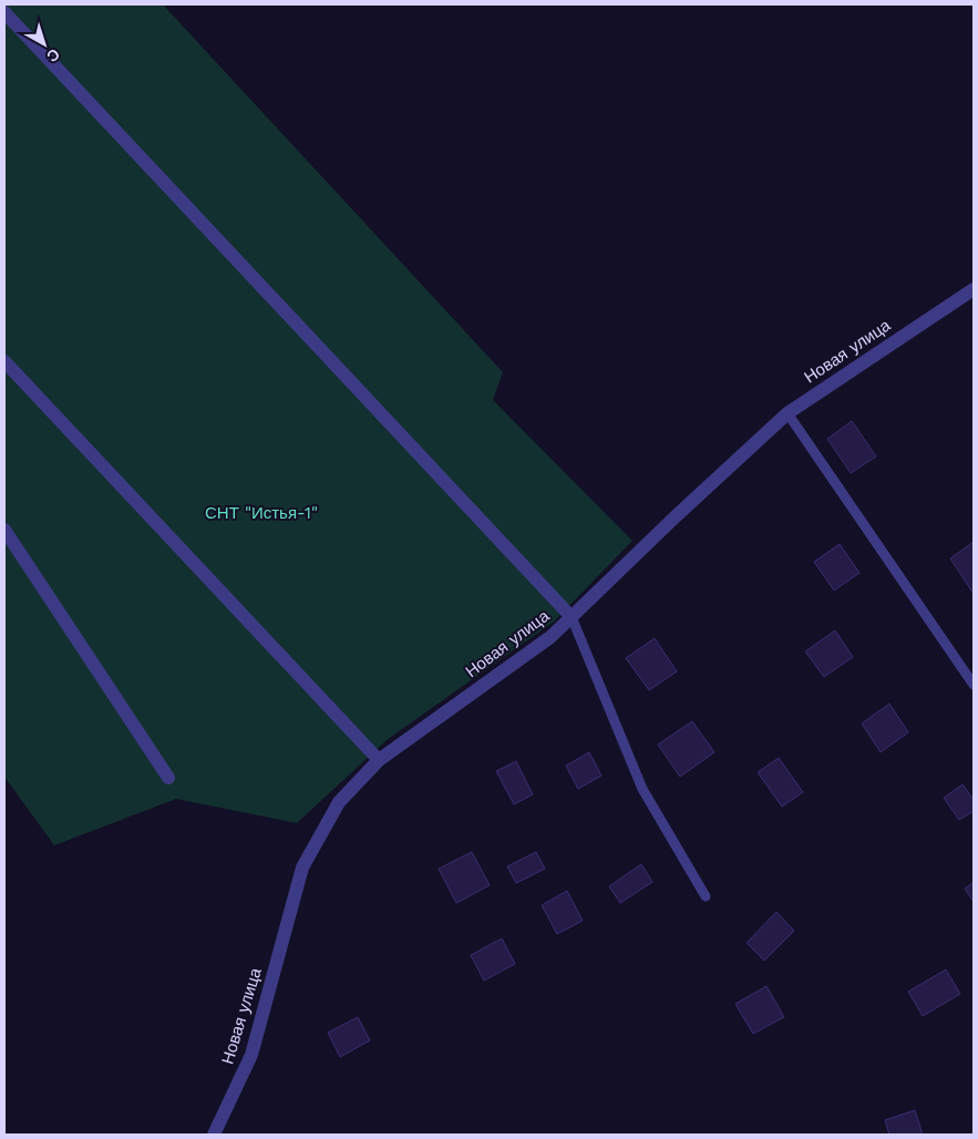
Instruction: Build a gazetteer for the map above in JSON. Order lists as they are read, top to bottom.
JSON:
{
  "streets": {
    "street": ["Новая улица"]
  },
  "parks": ["СНТ \"Истья-1\""],
  "north": "bottom right"
}
